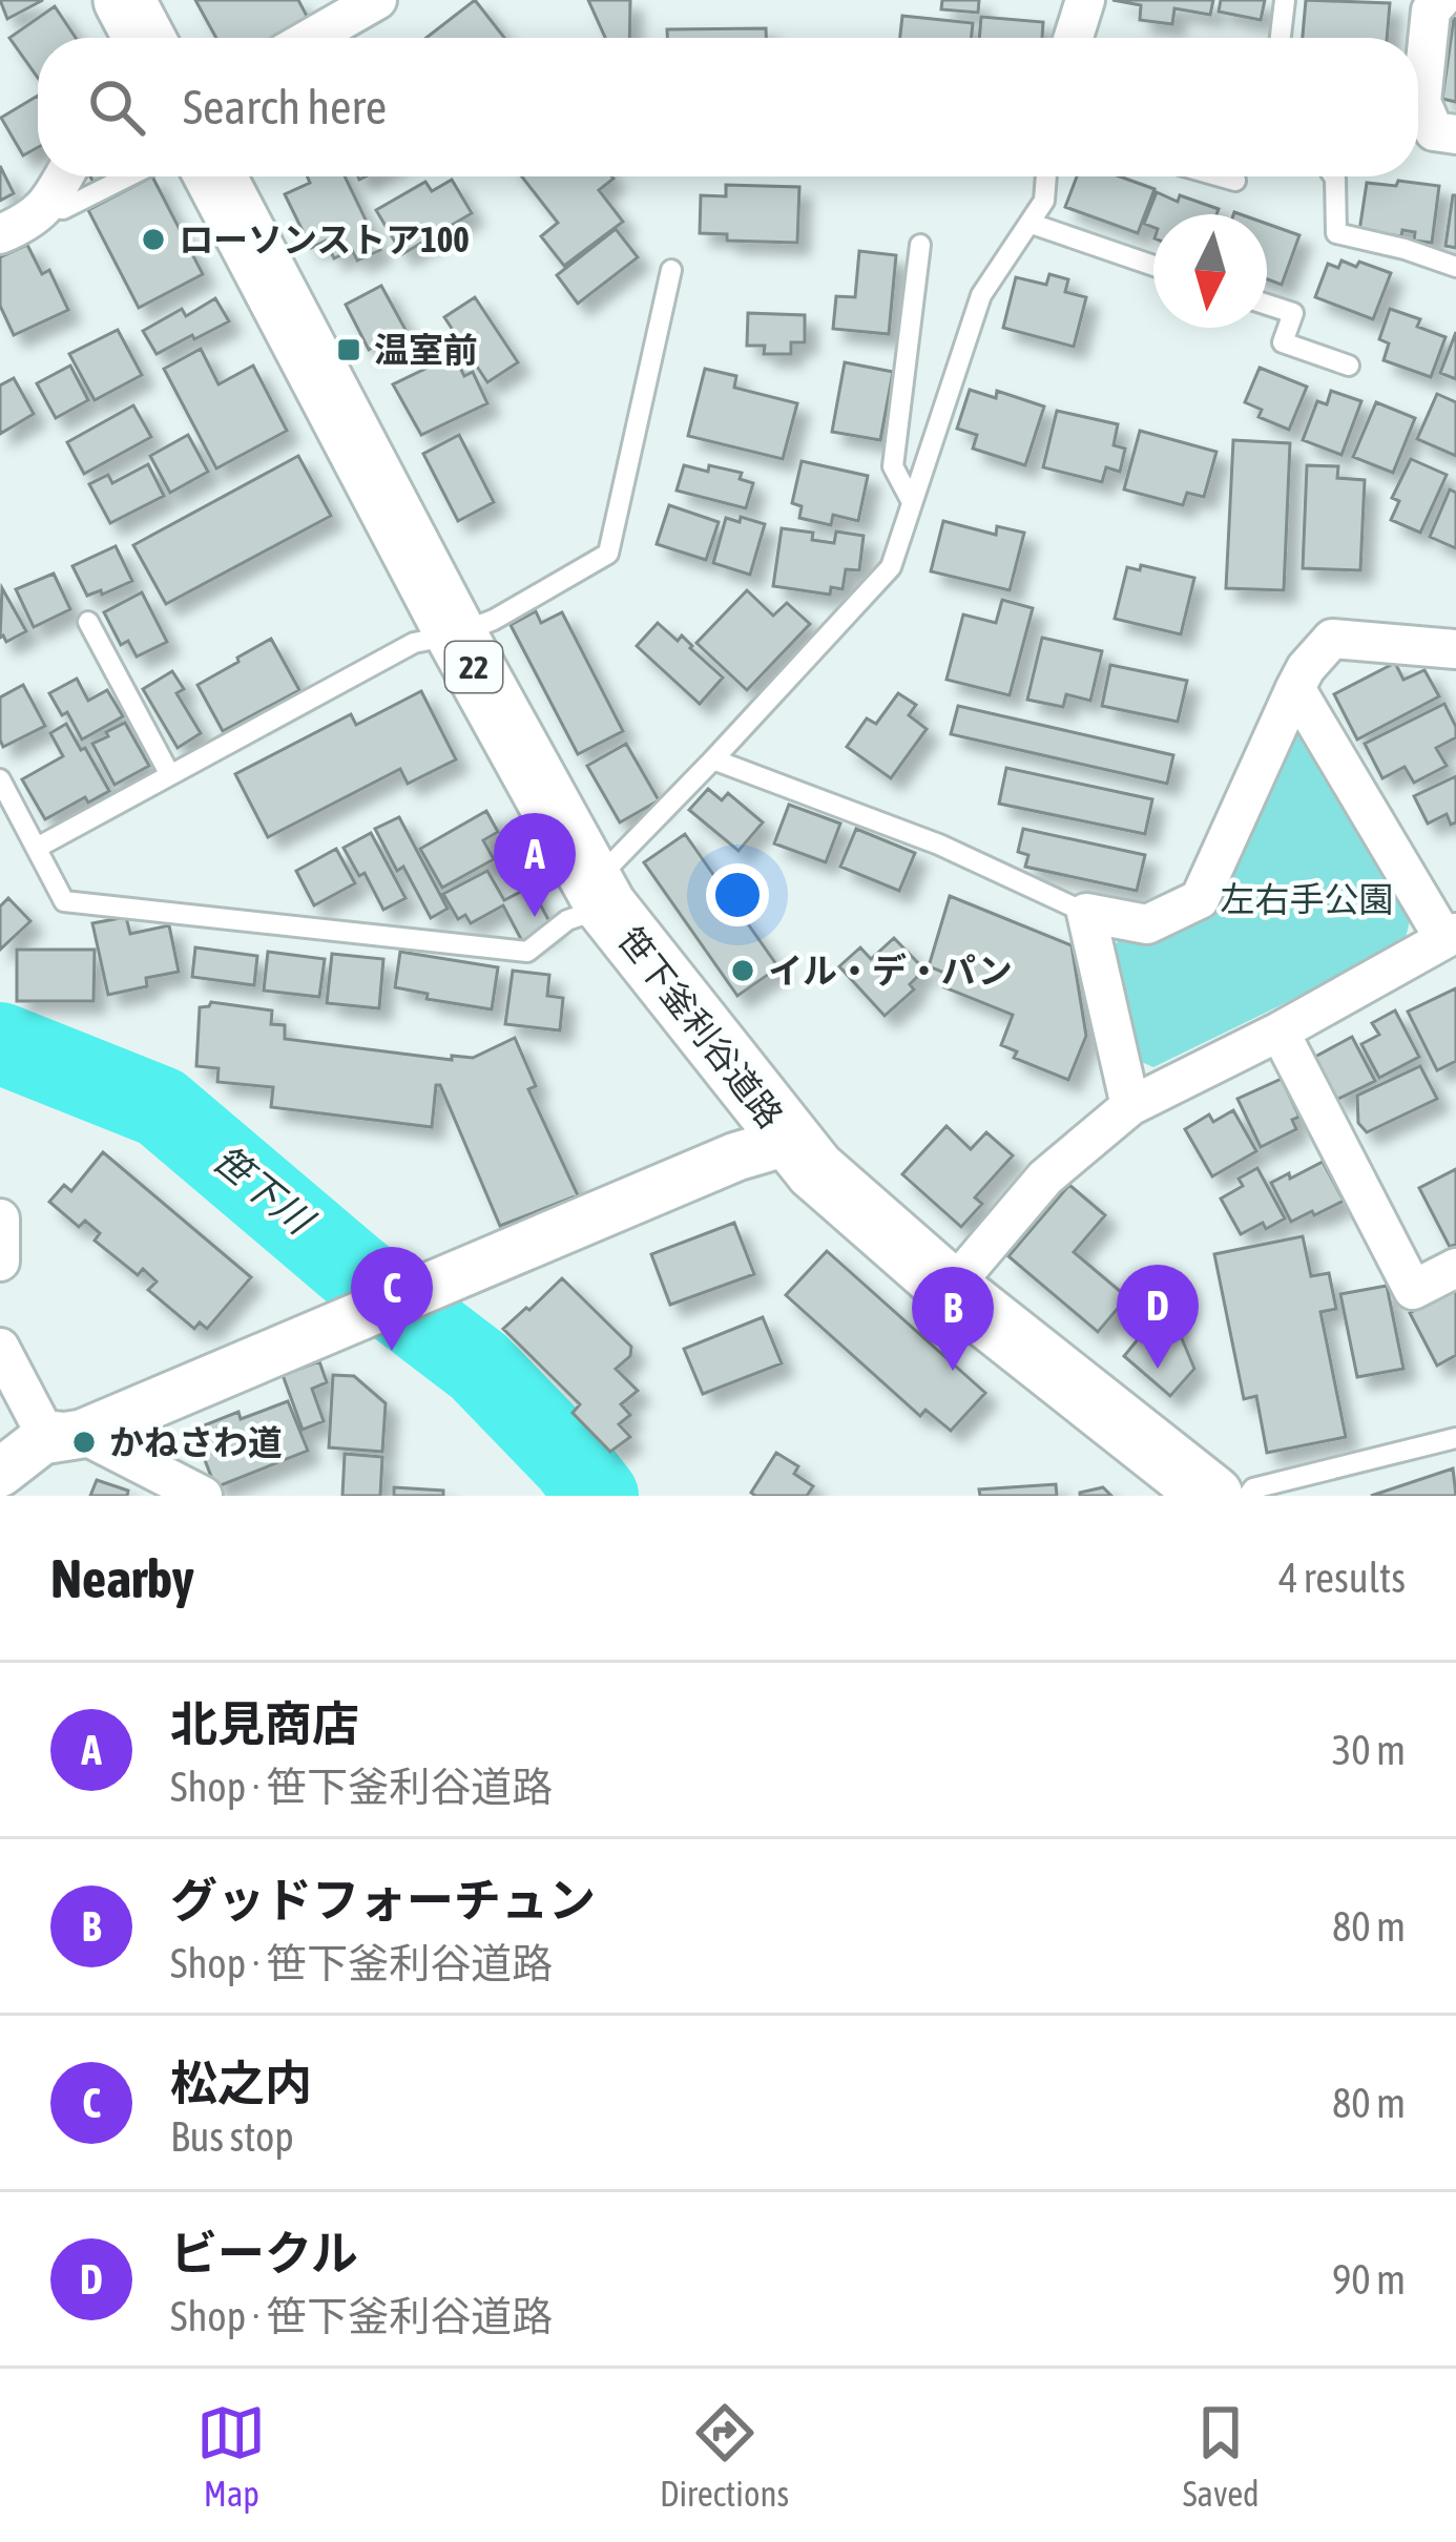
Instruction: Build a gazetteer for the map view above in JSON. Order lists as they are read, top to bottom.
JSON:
{
  "streets": {
    "main road": ["22", "笹下釜利谷道路"]
  },
  "water": ["笹下川"],
  "parks": ["左右手公園"],
  "places": {
    "other": ["ローソンストア100", "イル・デ・パン", "かねさわ道"],
    "transit": ["温室前"]
  },
  "north": "bottom",
  "page": {
    "search": "Search here",
    "pins": [
      "A",
      "C",
      "D",
      "B"
    ],
    "heading": ["Nearby", "4 results"],
    "list": [
      {
        "mark": "A",
        "name": "北見商店",
        "note": "Shop · 笹下釜利谷道路",
        "value": "30 m"
      },
      {
        "mark": "B",
        "name": "グッドフォーチュン",
        "note": "Shop · 笹下釜利谷道路",
        "value": "80 m"
      },
      {
        "mark": "C",
        "name": "松之内",
        "note": "Bus stop",
        "value": "80 m"
      },
      {
        "mark": "D",
        "name": "ビークル",
        "note": "Shop · 笹下釜利谷道路",
        "value": "90 m"
      }
    ],
    "nav": ["Map", "Directions", "Saved"]
  }
}
